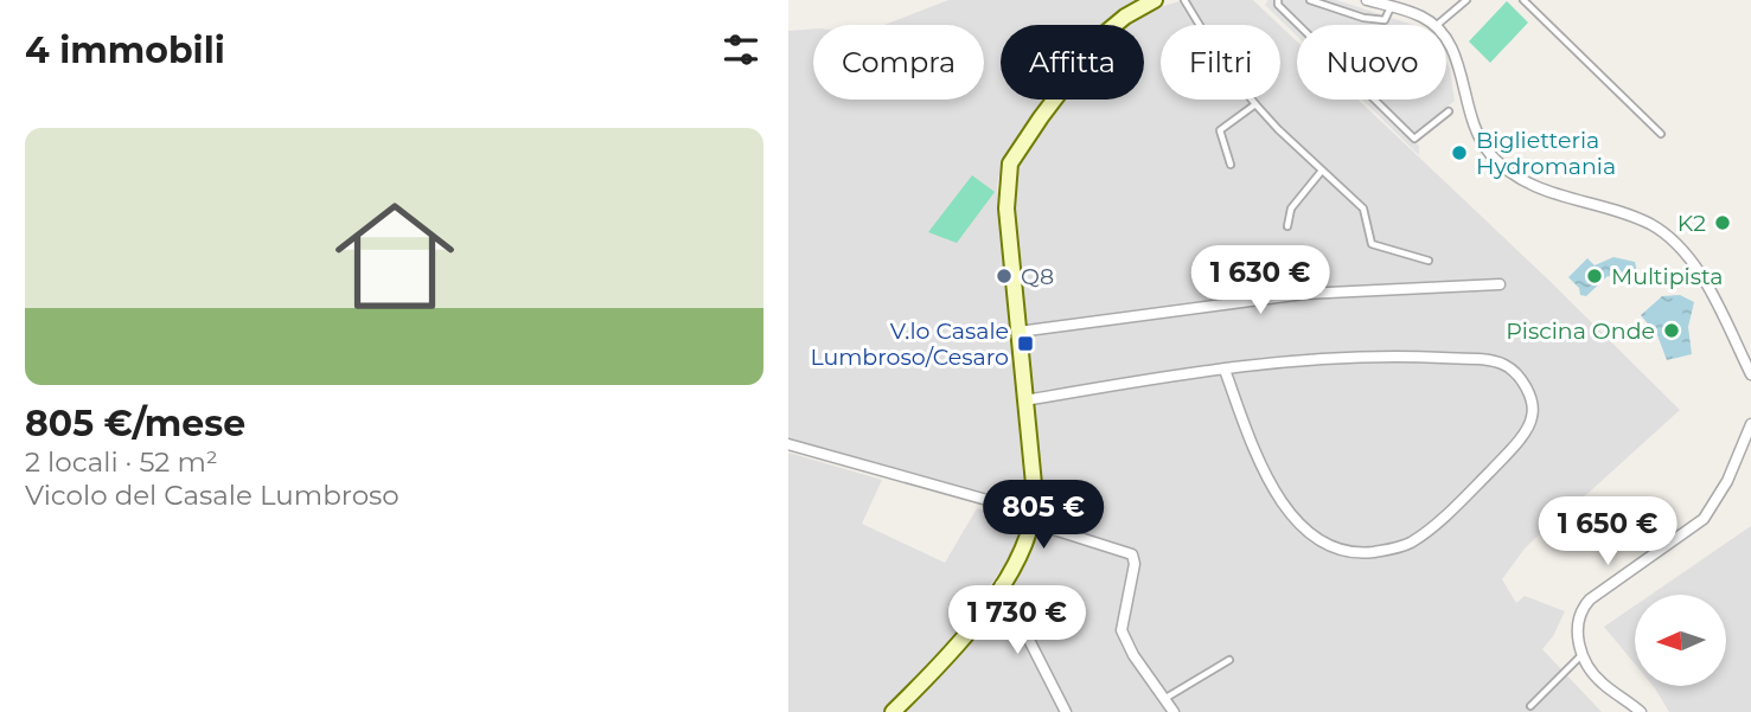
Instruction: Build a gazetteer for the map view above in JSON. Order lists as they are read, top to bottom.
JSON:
{
  "places": {
    "other": [
      "Biglietteria Hydromania",
      "K2",
      "Q8",
      "Multipista",
      "Piscina Onde"
    ],
    "transit": ["V.lo Casale Lumbroso/Cesaro"]
  },
  "north": "left",
  "page": {
    "heading": "4 immobili",
    "chip": [
      "Compra",
      "Affitta",
      "Filtri",
      "Nuovo"
    ],
    "list": [
      {
        "name": "805 €/mese",
        "note": "2 locali · 52 m² · Vicolo del Casale Lumbroso"
      }
    ],
    "price": [
      "1 630 €",
      "805 €",
      "1 650 €",
      "1 730 €"
    ]
  }
}
